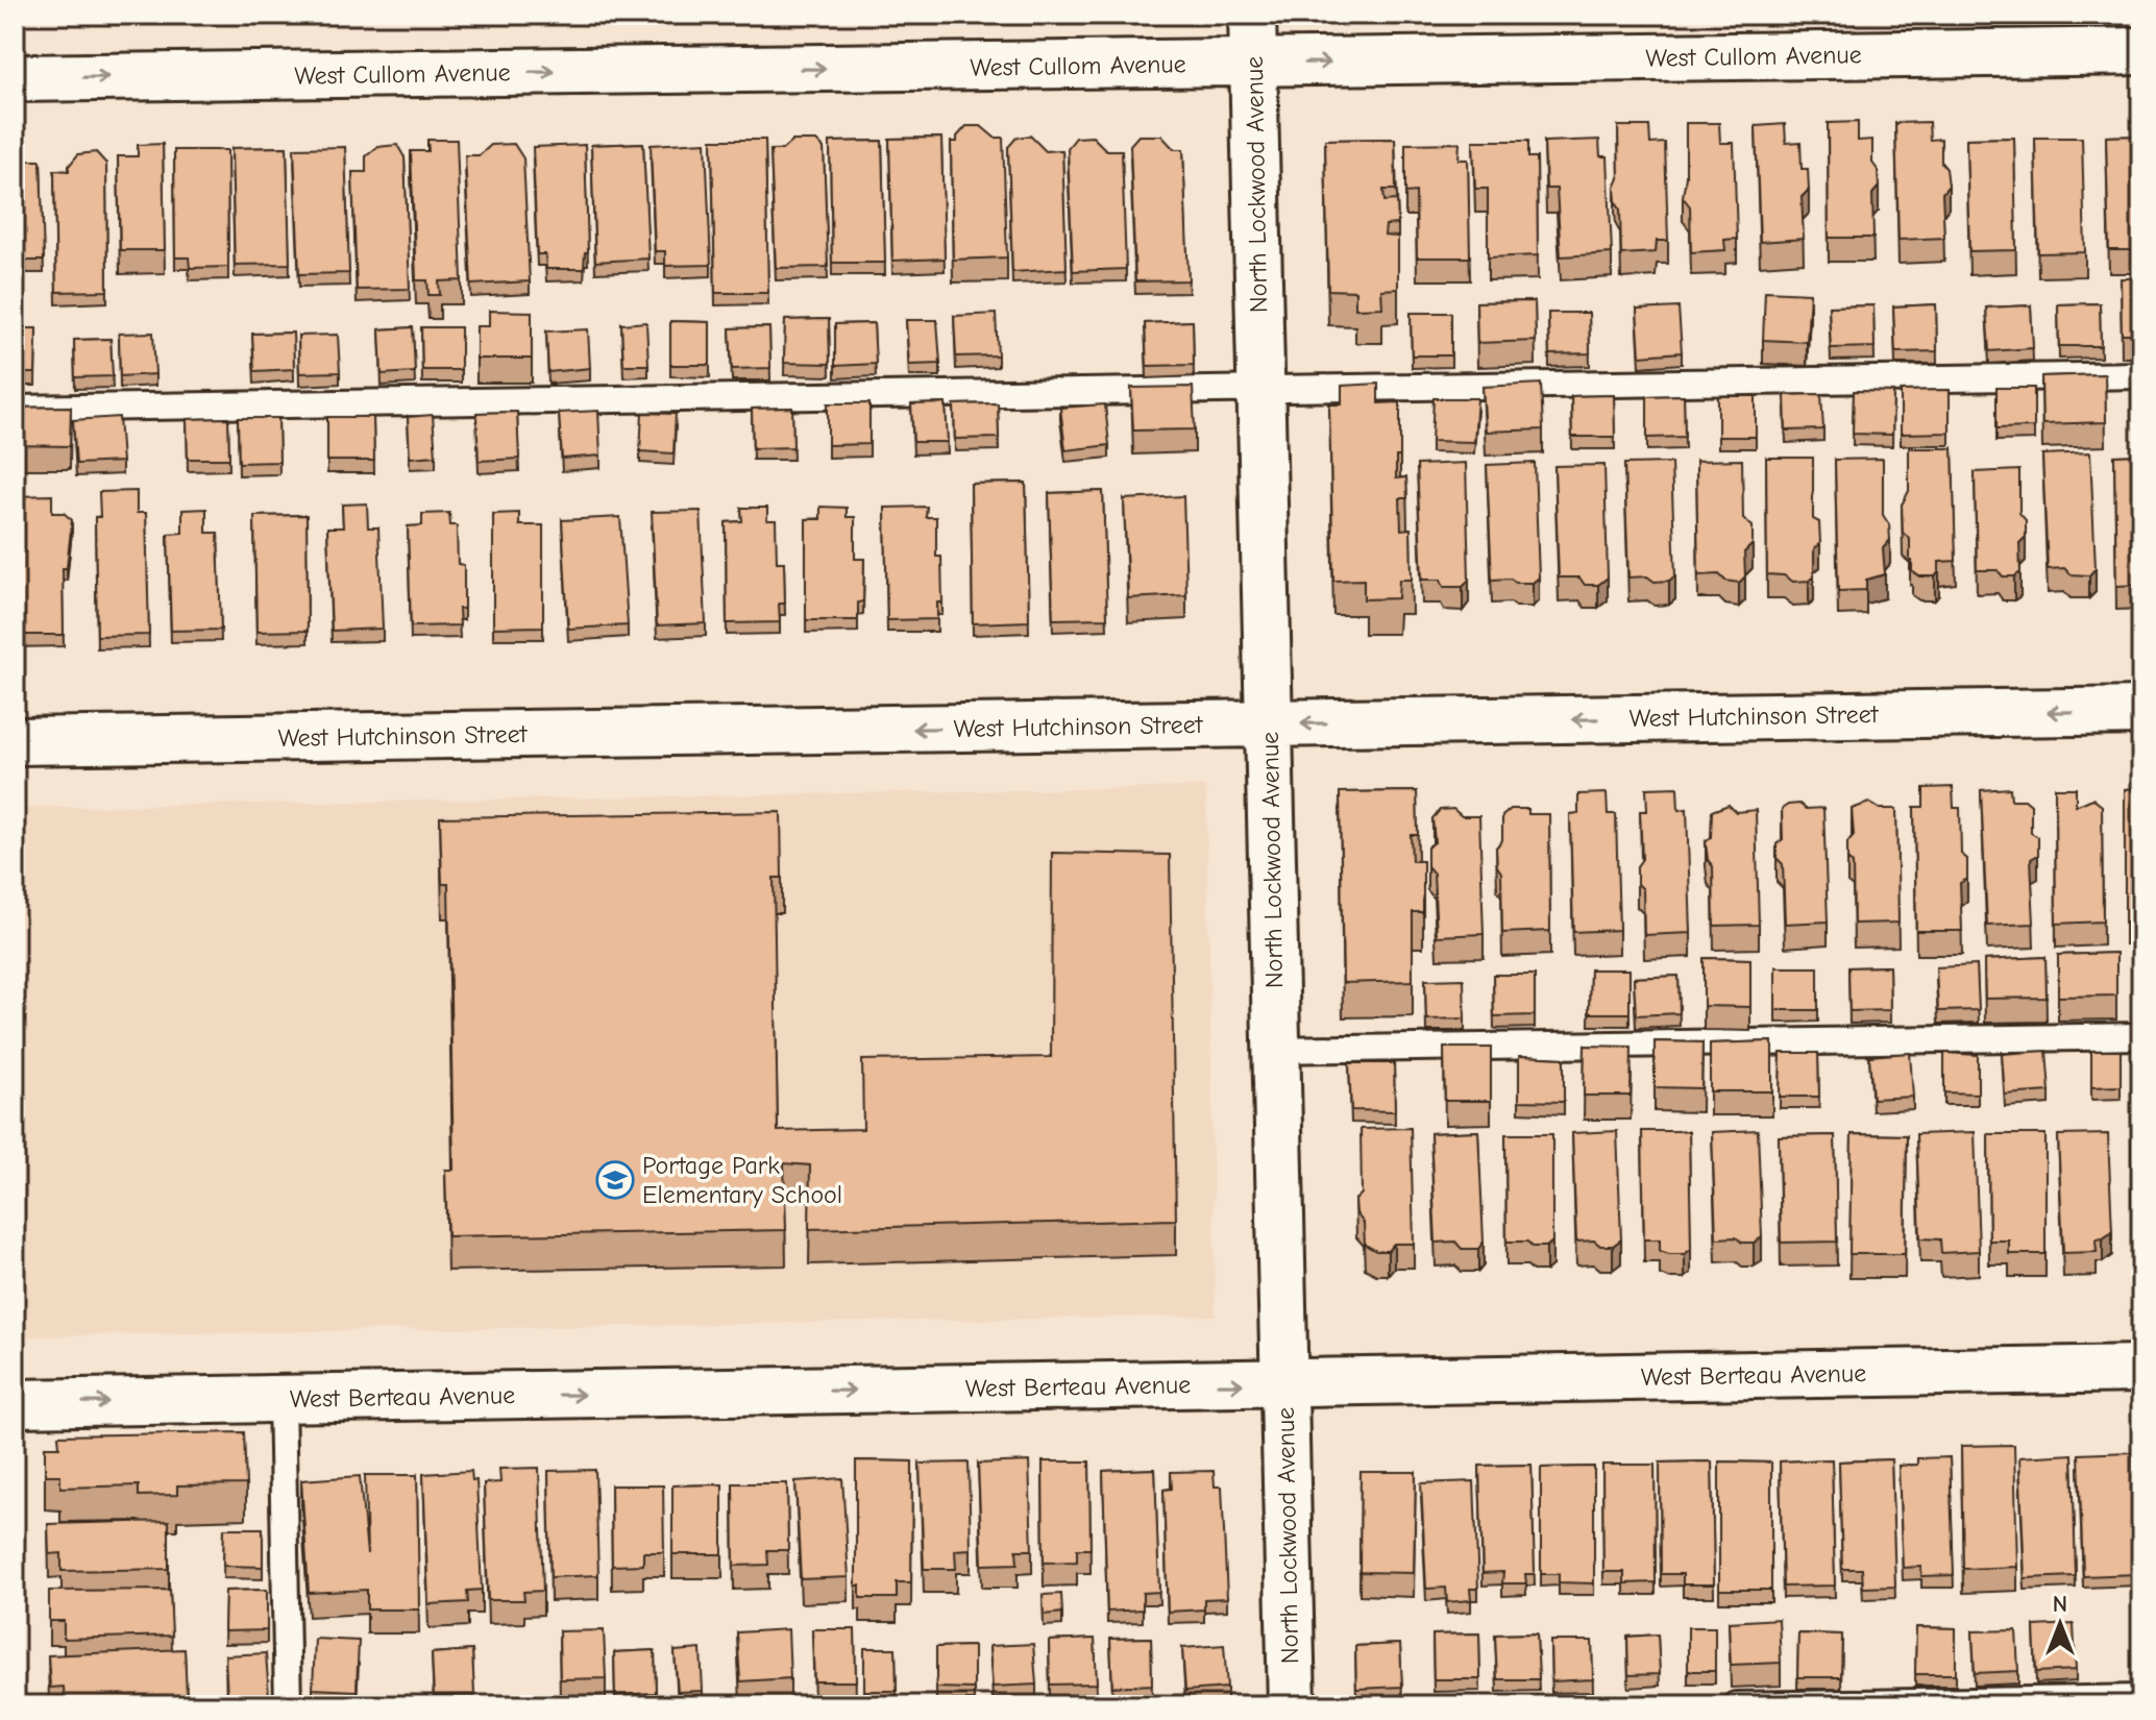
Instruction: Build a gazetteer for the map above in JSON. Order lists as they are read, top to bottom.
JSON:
{
  "streets": {
    "street": [
      "West Cullom Avenue",
      "North Lockwood Avenue",
      "West Hutchinson Street",
      "West Berteau Avenue"
    ]
  },
  "crossings": [
    ["West Cullom Avenue", "North Lockwood Avenue"],
    ["North Lockwood Avenue", "West Hutchinson Street"],
    ["North Lockwood Avenue", "West Berteau Avenue"]
  ],
  "one_way": ["West Cullom Avenue", "West Hutchinson Street", "West Berteau Avenue"],
  "places": {
    "school or university": ["Portage Park Elementary School"]
  },
  "north": "top"
}
